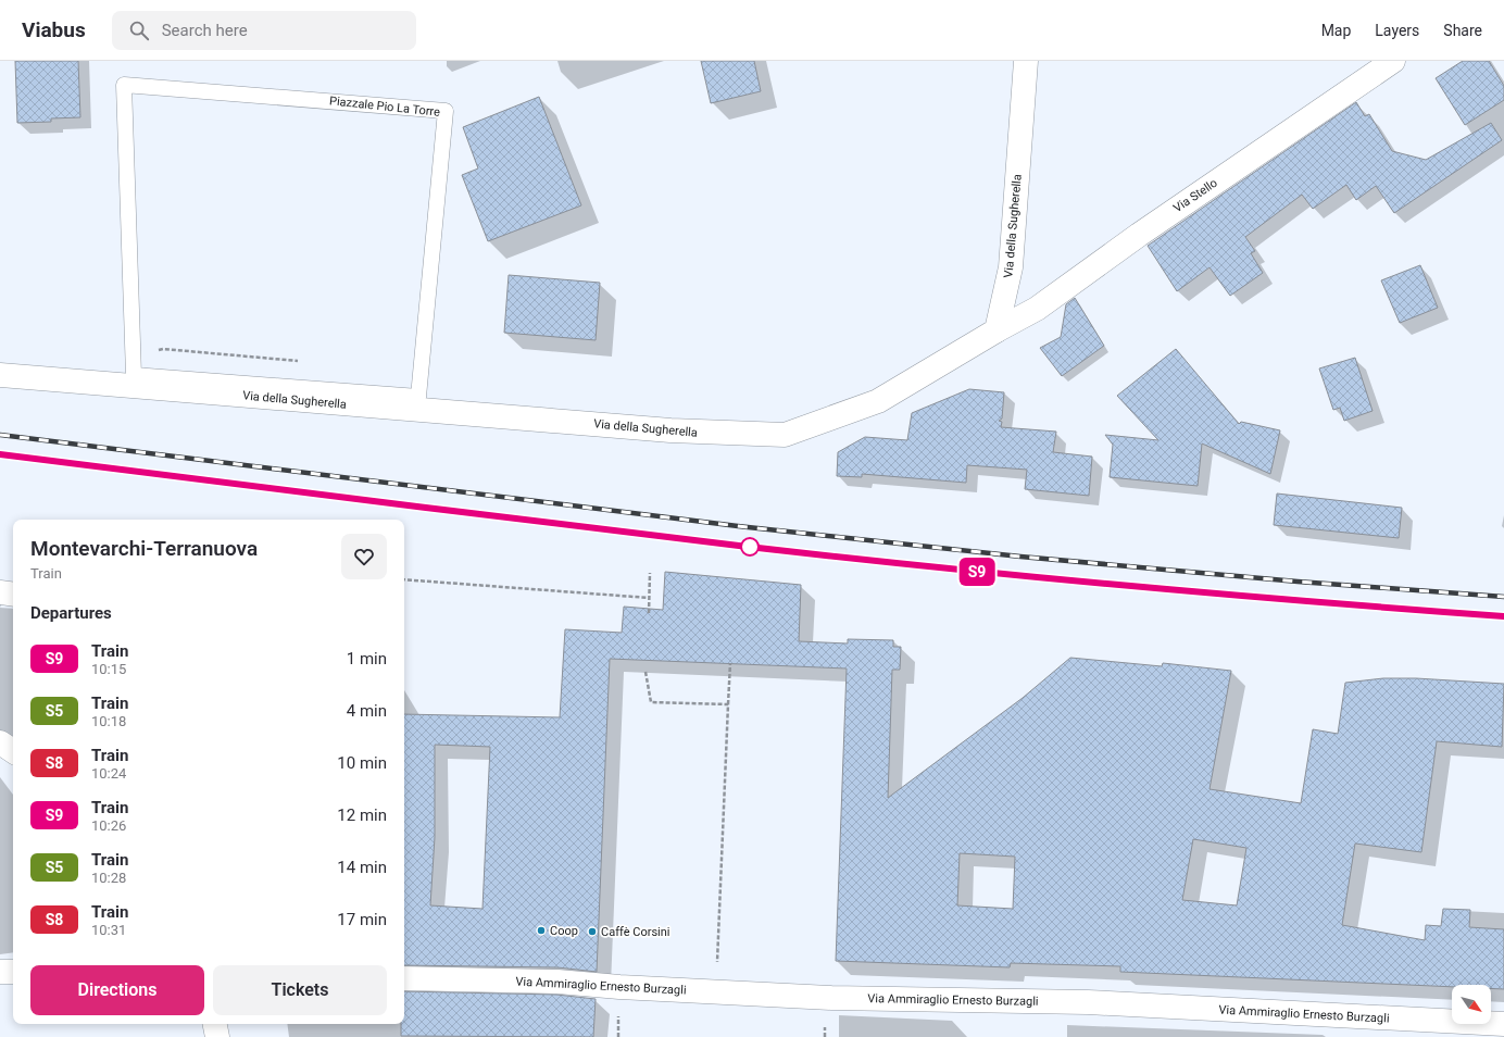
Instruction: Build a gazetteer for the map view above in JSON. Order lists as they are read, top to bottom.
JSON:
{
  "streets": {
    "street": ["Via Stello", "Via della Sugherella", "Via Ammiraglio Ernesto Burzagli"],
    "lane": ["Piazzale Pio La Torre"]
  },
  "crossings": [
    ["Via Stello", "Via della Sugherella"]
  ],
  "places": ["Coop", "Caffè Corsini"],
  "north": "bottom right",
  "page": {
    "header": "Viabus",
    "search": "Search here",
    "nav": ["Map", "Layers", "Share"],
    "on_map": "S9",
    "heading": [
      ["Montevarchi-Terranuova", "Train"],
      "Departures"
    ],
    "list": [
      {
        "mark": "S9",
        "name": "Train",
        "note": "10:15",
        "value": "1 min"
      },
      {
        "mark": "S5",
        "name": "Train",
        "note": "10:18",
        "value": "4 min"
      },
      {
        "mark": "S8",
        "name": "Train",
        "note": "10:24",
        "value": "10 min"
      },
      {
        "mark": "S9",
        "name": "Train",
        "note": "10:26",
        "value": "12 min"
      },
      {
        "mark": "S5",
        "name": "Train",
        "note": "10:28",
        "value": "14 min"
      },
      {
        "mark": "S8",
        "name": "Train",
        "note": "10:31",
        "value": "17 min"
      }
    ],
    "buttons": ["Directions", "Tickets"]
  }
}
